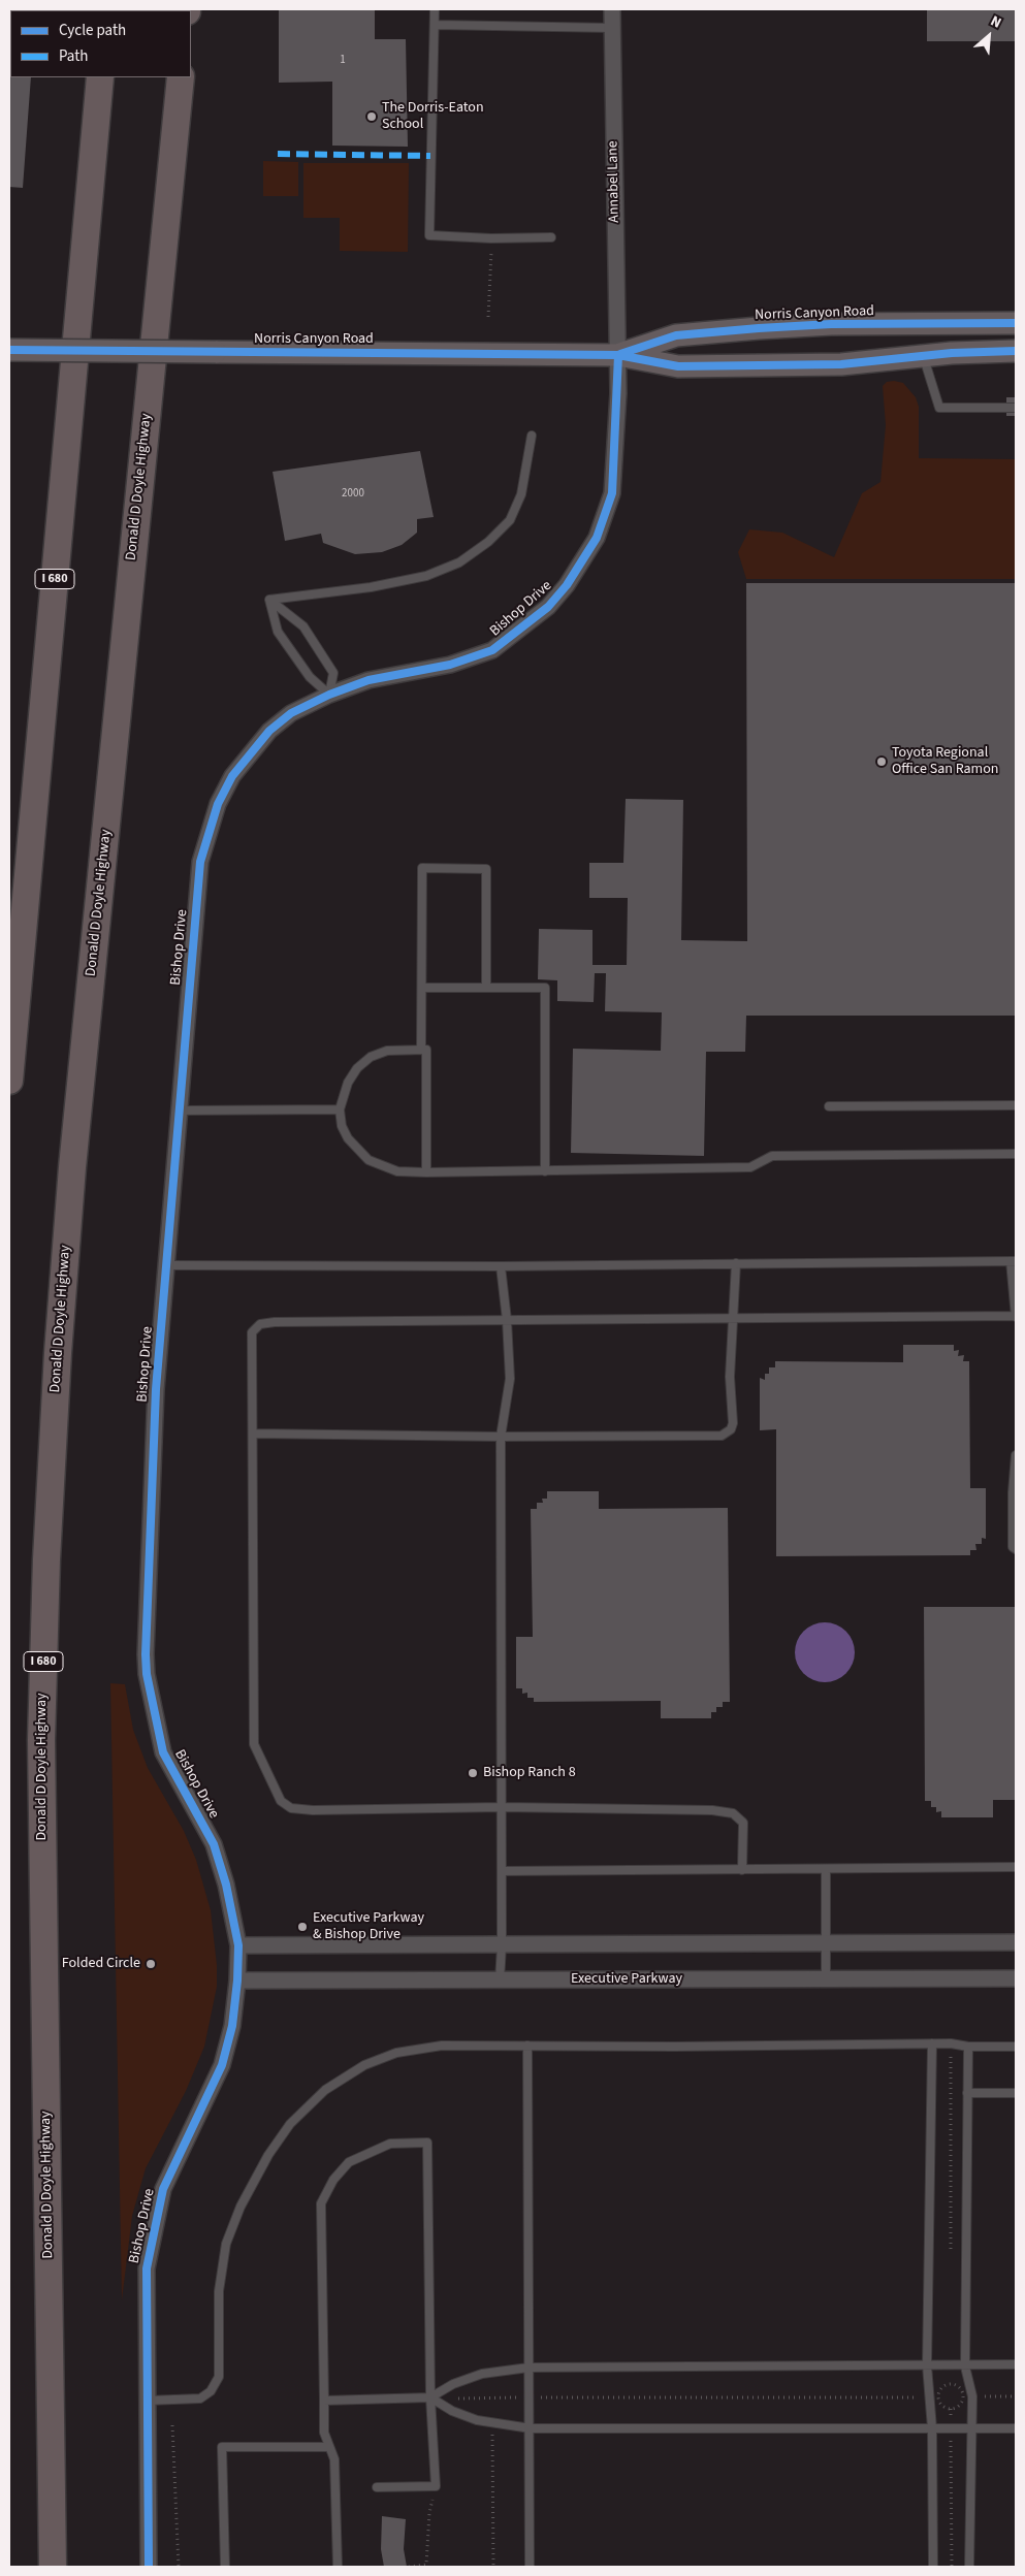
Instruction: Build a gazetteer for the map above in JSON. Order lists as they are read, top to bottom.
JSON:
{
  "streets": {
    "highway": ["Donald D Doyle Highway", "I 680"],
    "main road": ["Norris Canyon Road"],
    "street": ["Annabel Lane", "Bishop Drive", "Executive Parkway"]
  },
  "crossings": [
    ["Annabel Lane", "Norris Canyon Road"],
    ["Annabel Lane", "Bishop Drive"],
    ["Norris Canyon Road", "Bishop Drive"],
    ["Bishop Drive", "Executive Parkway"]
  ],
  "places": [
    "The Dorris-Eaton School",
    "Toyota Regional Office San Ramon",
    "Bishop Ranch 8",
    "Executive Parkway & Bishop Drive",
    "Folded Circle"
  ],
  "house_numbers": ["1", "2000"],
  "legend": ["Cycle path", "Path"],
  "north": "top right"
}
